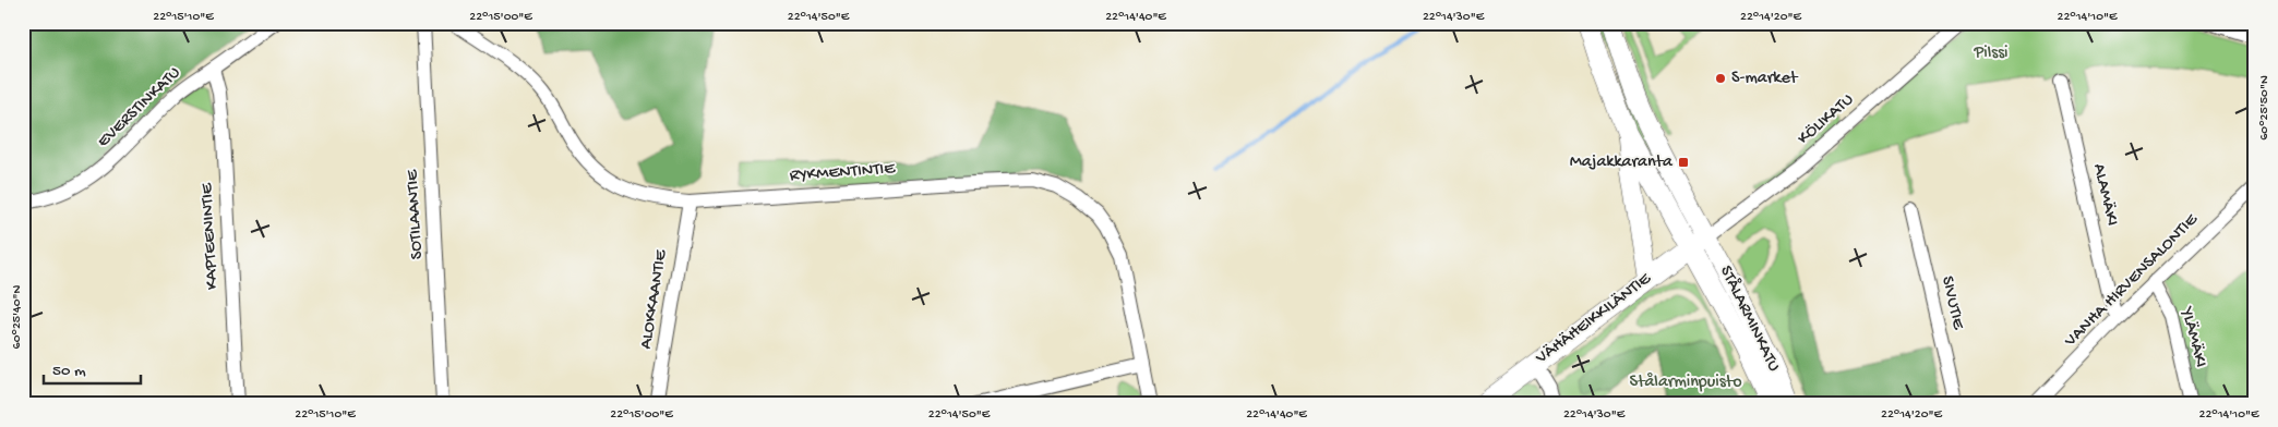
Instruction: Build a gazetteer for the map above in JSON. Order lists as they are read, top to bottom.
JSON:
{
  "streets": {
    "main road": ["VÄHÄHEIKKILÄNTIE", "STÅLARMINKATU"],
    "street": [
      "EVERSTINKATU",
      "KÖLIKATU",
      "RYKMENTINTIE",
      "ALAMÄKI",
      "SOTILAANTIE",
      "KAPTEENINTIE",
      "VANHA HIRVENSALONTIE",
      "ALOKKAANTIE",
      "SIVUTIE",
      "YLÄMÄKI"
    ]
  },
  "crossings": [
    ["EVERSTINKATU", "KAPTEENINTIE"],
    ["KÖLIKATU", "VÄHÄHEIKKILÄNTIE"],
    ["KÖLIKATU", "STÅLARMINKATU"],
    ["RYKMENTINTIE", "ALOKKAANTIE"],
    ["ALAMÄKI", "VANHA HIRVENSALONTIE"],
    ["VANHA HIRVENSALONTIE", "YLÄMÄKI"],
    ["VÄHÄHEIKKILÄNTIE", "STÅLARMINKATU"]
  ],
  "parks": ["Pilssi", "Stålarminpuisto"],
  "places": {
    "other": ["S-market"],
    "transit": ["Majakkaranta"]
  },
  "scale_bar": "50 m",
  "coordinates": [
    "22°15'10\"E",
    "22°15'00\"E",
    "22°14'50\"E",
    "22°14'40\"E",
    "22°14'30\"E",
    "22°14'20\"E",
    "22°14'10\"E",
    "60°25'50\"N",
    "60°25'40\"N"
  ]
}
